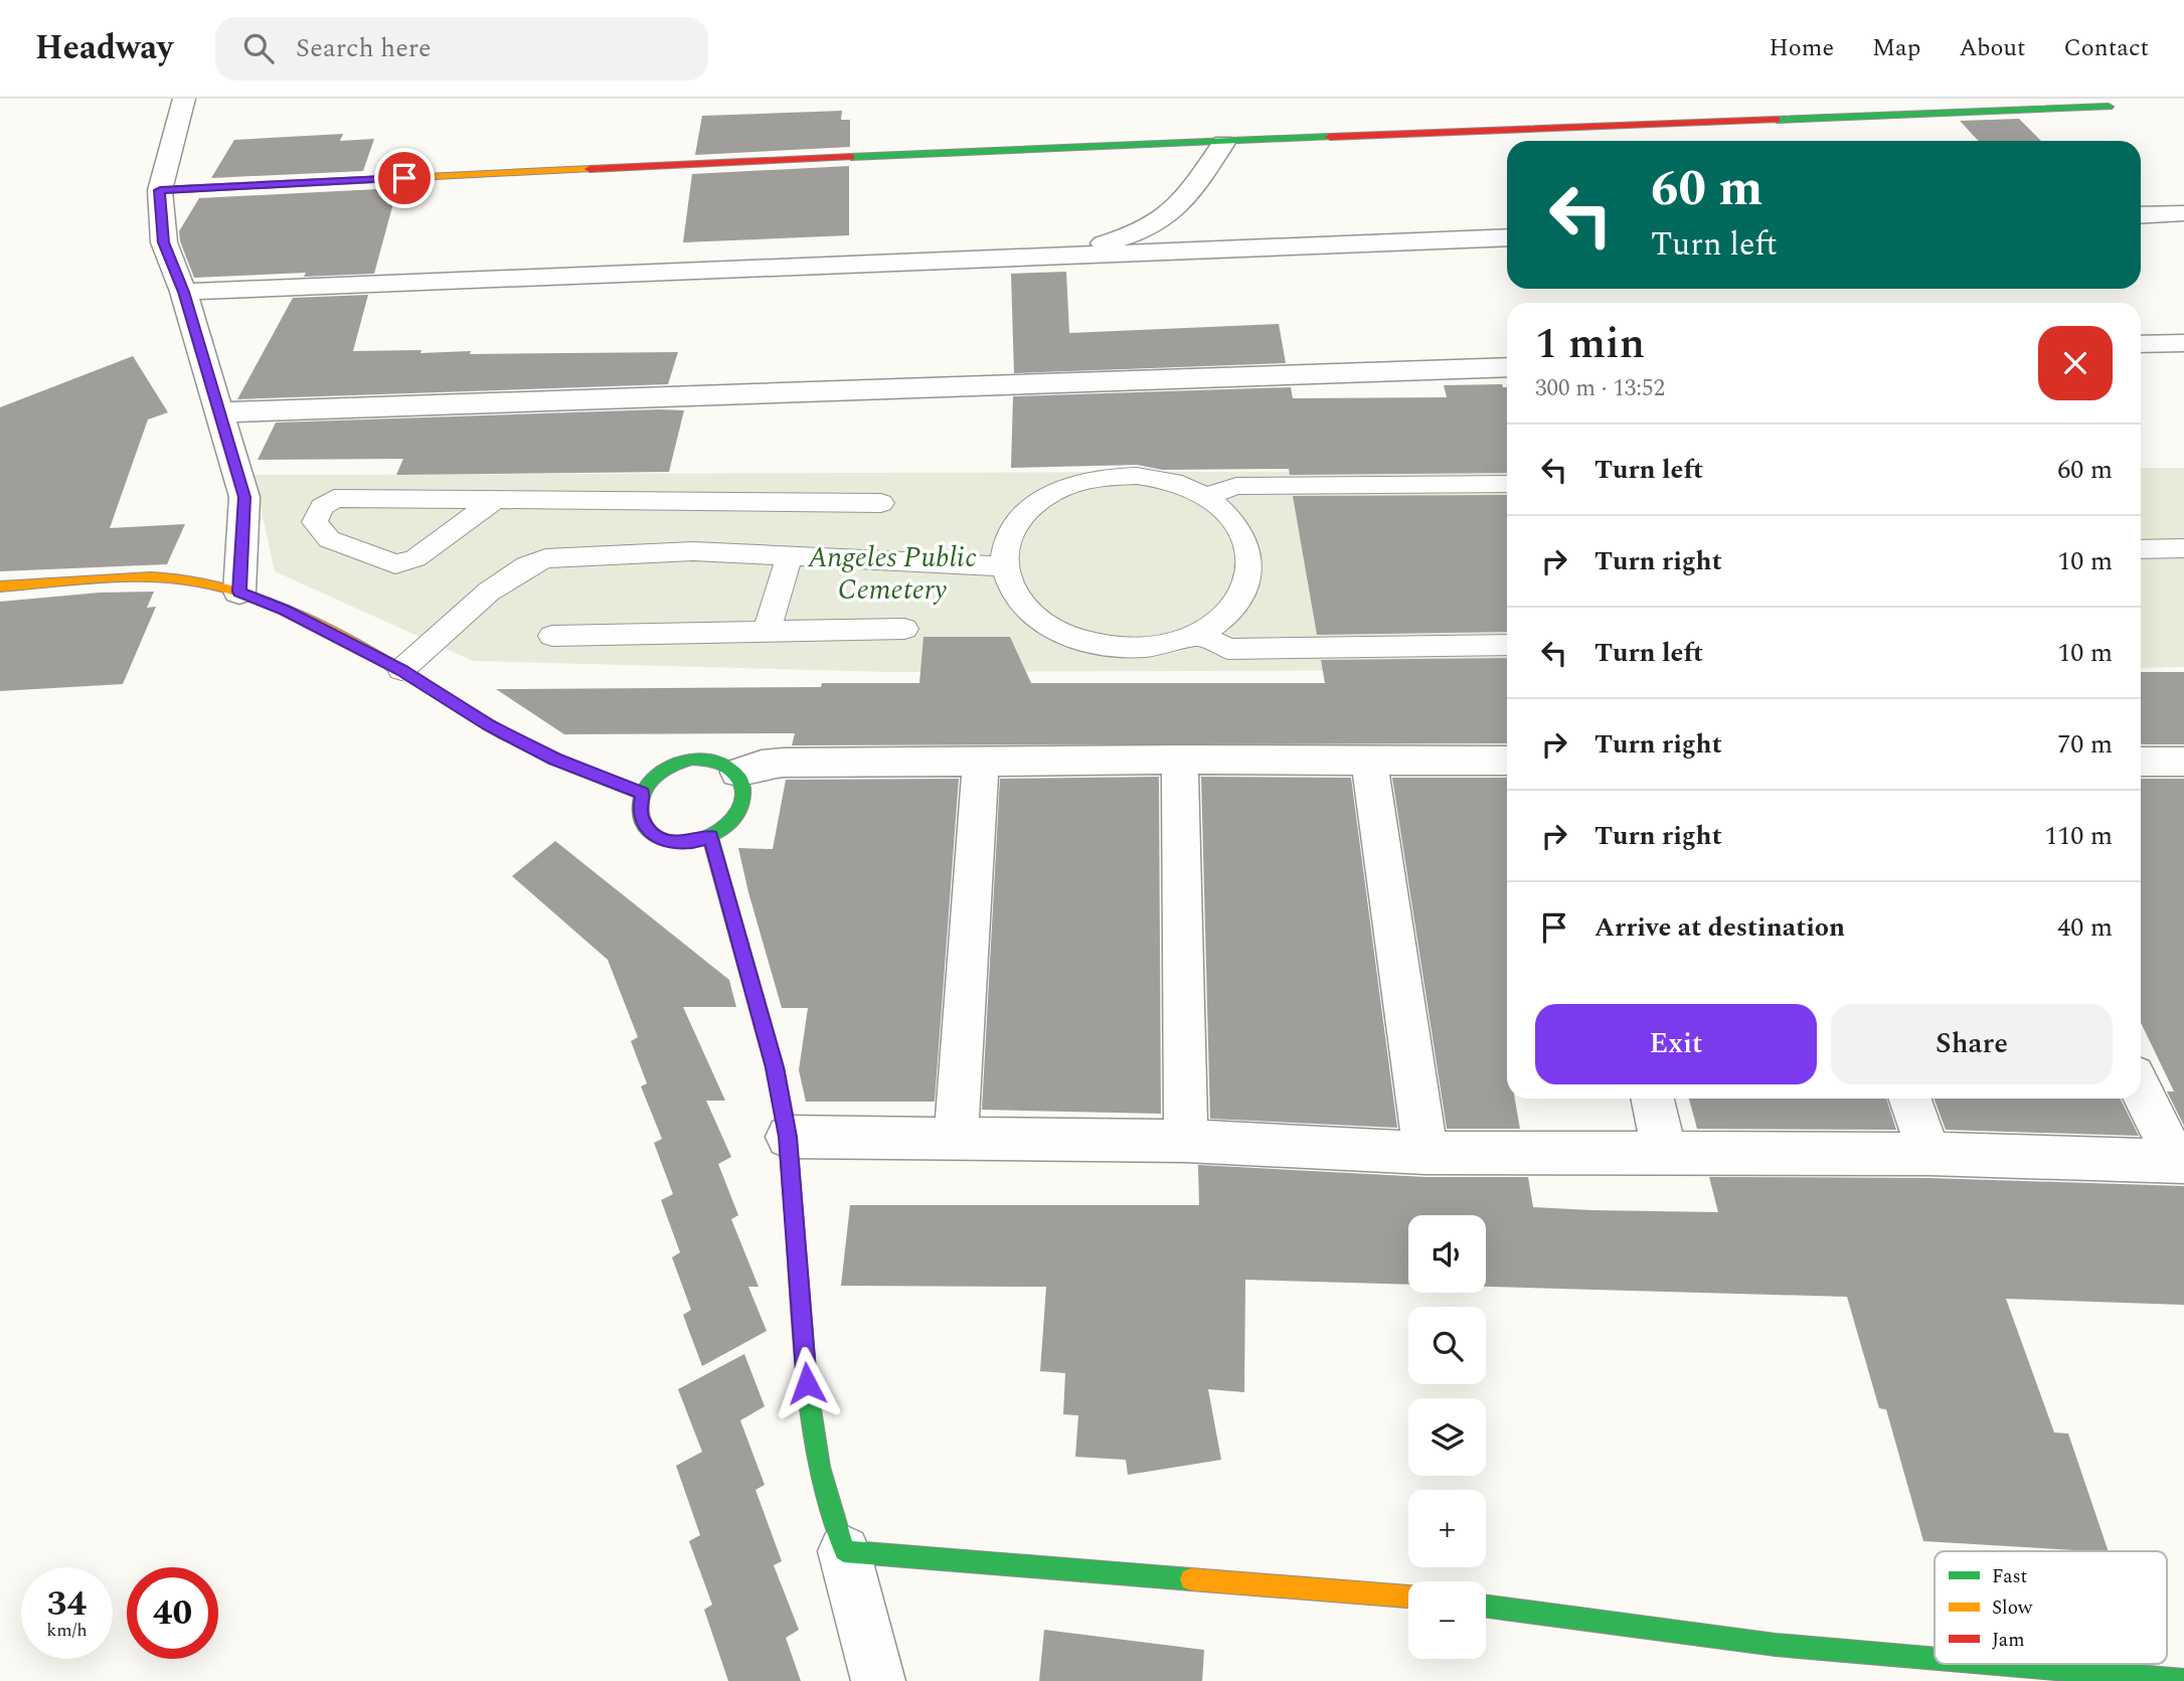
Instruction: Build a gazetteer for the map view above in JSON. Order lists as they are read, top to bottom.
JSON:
{
  "parks": ["Angeles Public Cemetery"],
  "legend": ["Fast", "Slow", "Jam"],
  "page": {
    "header": "Headway",
    "search": "Search here",
    "nav": [
      "Home",
      "Map",
      "About",
      "Contact"
    ],
    "turn": ["60 m", "Turn left"],
    "heading": ["1 min", "300 m · 13:52"],
    "list": [
      {
        "name": "Turn left",
        "value": "60 m"
      },
      {
        "name": "Turn right",
        "value": "10 m"
      },
      {
        "name": "Turn left",
        "value": "10 m"
      },
      {
        "name": "Turn right",
        "value": "70 m"
      },
      {
        "name": "Turn right",
        "value": "110 m"
      },
      {
        "name": "Arrive at destination",
        "value": "40 m"
      }
    ],
    "buttons": ["Exit", "Share"],
    "map_buttons": ["+", "−"],
    "speed": "34 km/h",
    "limit": "40"
  }
}
